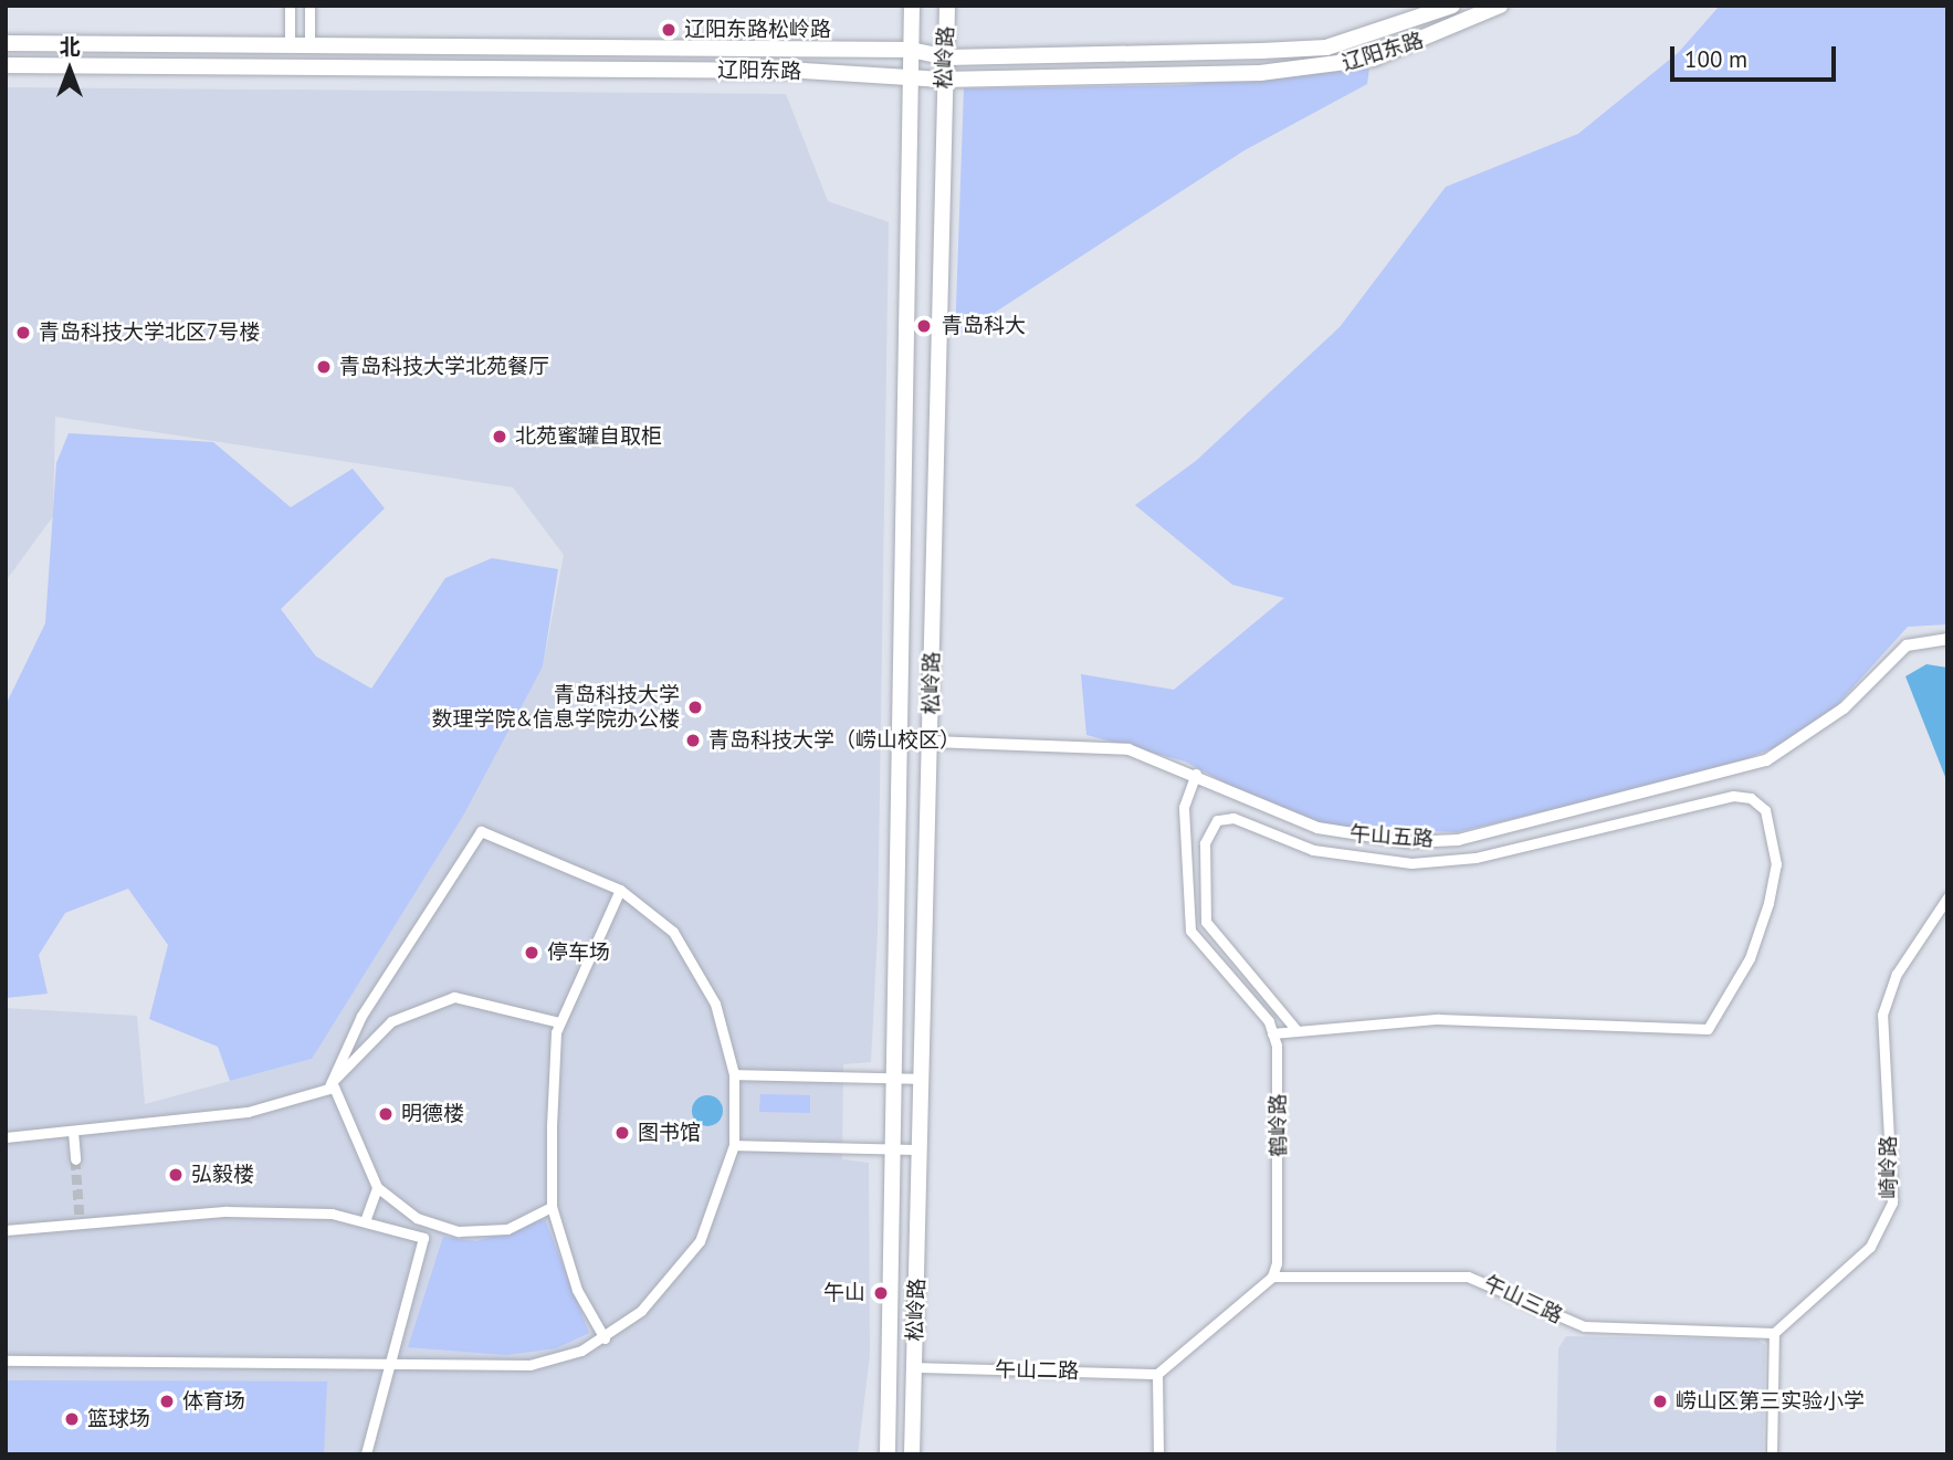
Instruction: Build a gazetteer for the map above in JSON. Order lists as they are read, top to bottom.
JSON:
{
  "streets": {
    "main road": ["辽阳东路", "松岭路"],
    "street": [
      "午山五路",
      "鹤岭路",
      "崎岭路",
      "午山三路",
      "午山二路"
    ]
  },
  "crossings": [
    ["辽阳东路", "松岭路"],
    ["松岭路", "午山五路"],
    ["松岭路", "午山二路"],
    ["鹤岭路", "午山三路"],
    ["崎岭路", "午山三路"]
  ],
  "places": [
    "辽阳东路松岭路",
    "青岛科大",
    "青岛科技大学北区7号楼",
    "青岛科技大学北苑餐厅",
    "北苑蜜罐自取柜",
    "青岛科技大学 数理学院&信息学院办公楼",
    "青岛科技大学（崂山校区）",
    "停车场",
    "明德楼",
    "图书馆",
    "弘毅楼",
    "午山",
    "体育场",
    "崂山区第三实验小学",
    "篮球场"
  ],
  "scale_bar": "100 m",
  "north": "top"
}
